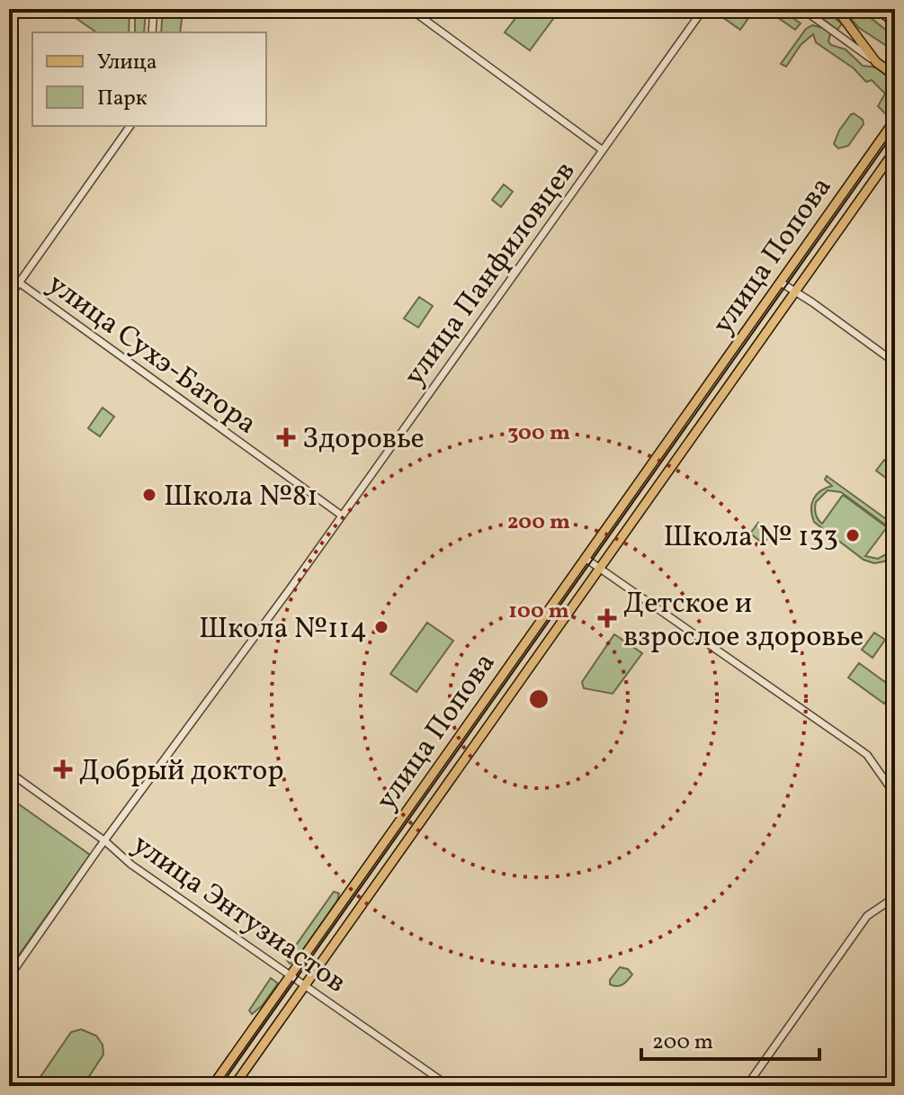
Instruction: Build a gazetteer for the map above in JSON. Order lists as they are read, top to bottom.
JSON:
{
  "streets": {
    "main road": ["улица Попова"],
    "street": ["улица Панфиловцев", "улица Сухэ-Батора", "улица Энтузиастов"]
  },
  "crossings": [
    ["улица Попова", "улица Энтузиастов"],
    ["улица Панфиловцев", "улица Сухэ-Батора"],
    ["улица Панфиловцев", "улица Энтузиастов"]
  ],
  "places": {
    "health": ["Здоровье", "Детское и взрослое здоровье", "Добрый доктор"],
    "other": ["Школа №81", "Школа № 133", "Школа №114"]
  },
  "legend": ["Улица", "Парк"],
  "scale_bar": "200 m",
  "rings": ["300 m", "200 m", "100 m"]
}
